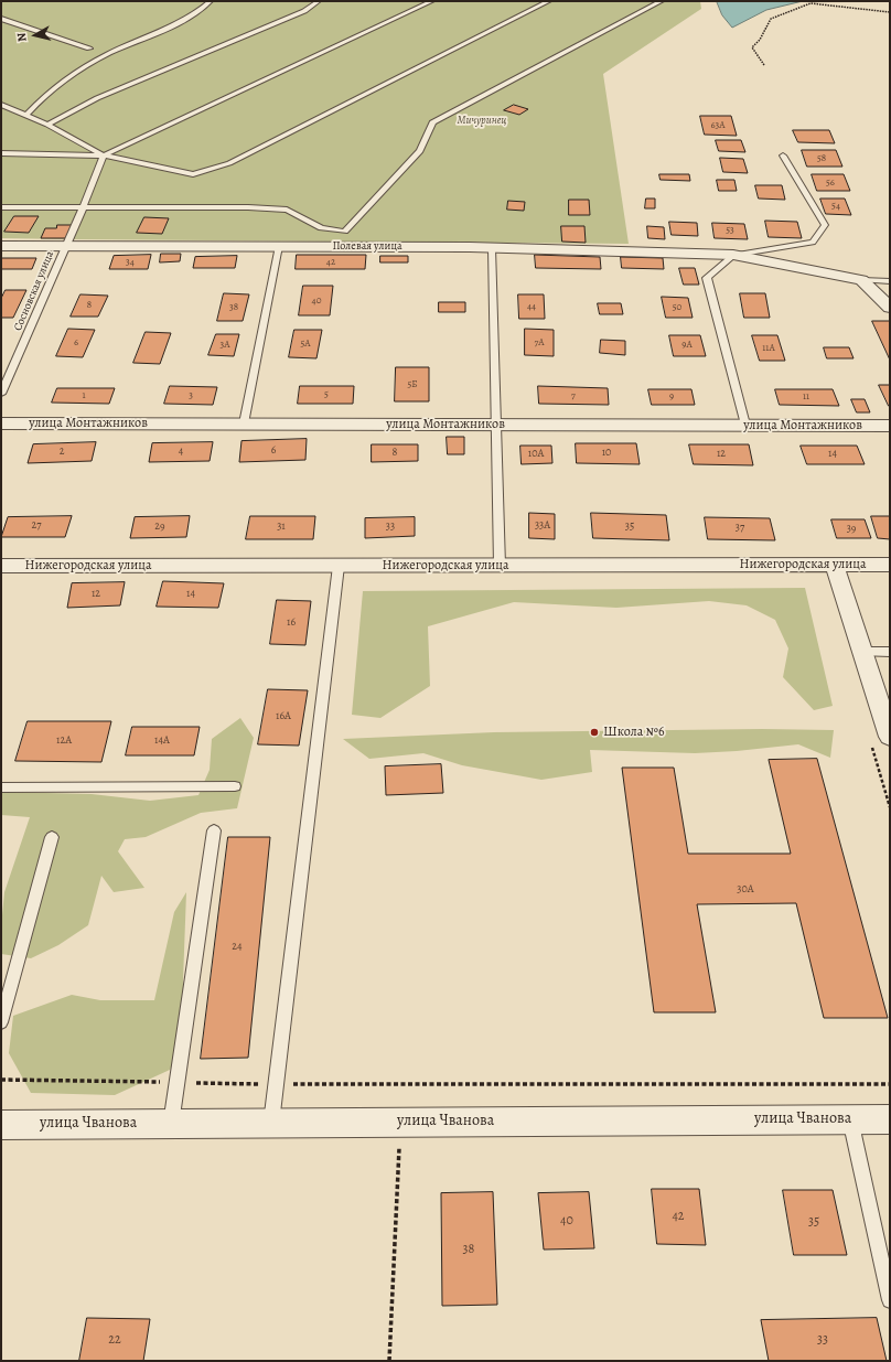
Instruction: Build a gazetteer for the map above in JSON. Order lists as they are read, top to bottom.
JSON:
{
  "streets": {
    "street": [
      "Полевая улица",
      "улица Монтажников",
      "Нижегородская улица",
      "улица Чванова"
    ],
    "lane": ["Сосновская улица"]
  },
  "crossings": [
    ["Полевая улица", "Сосновская улица"]
  ],
  "parks": ["Мичуринец"],
  "places": ["Школа №6"],
  "house_numbers": [
    "63А",
    "58",
    "56",
    "54",
    "53",
    "34",
    "42",
    "40",
    "8",
    "44",
    "38",
    "50",
    "6",
    "7А",
    "5А",
    "3А",
    "9А",
    "11А",
    "5Б",
    "5",
    "1",
    "3",
    "7",
    "9",
    "11",
    "6",
    "2",
    "4",
    "8",
    "10",
    "10А",
    "12",
    "14",
    "27",
    "33А",
    "29",
    "31",
    "33",
    "35",
    "37",
    "39",
    "12",
    "14",
    "16",
    "16А",
    "12А",
    "14А",
    "30А",
    "24",
    "42",
    "40",
    "35",
    "38",
    "22",
    "33"
  ],
  "north": "left"
}
